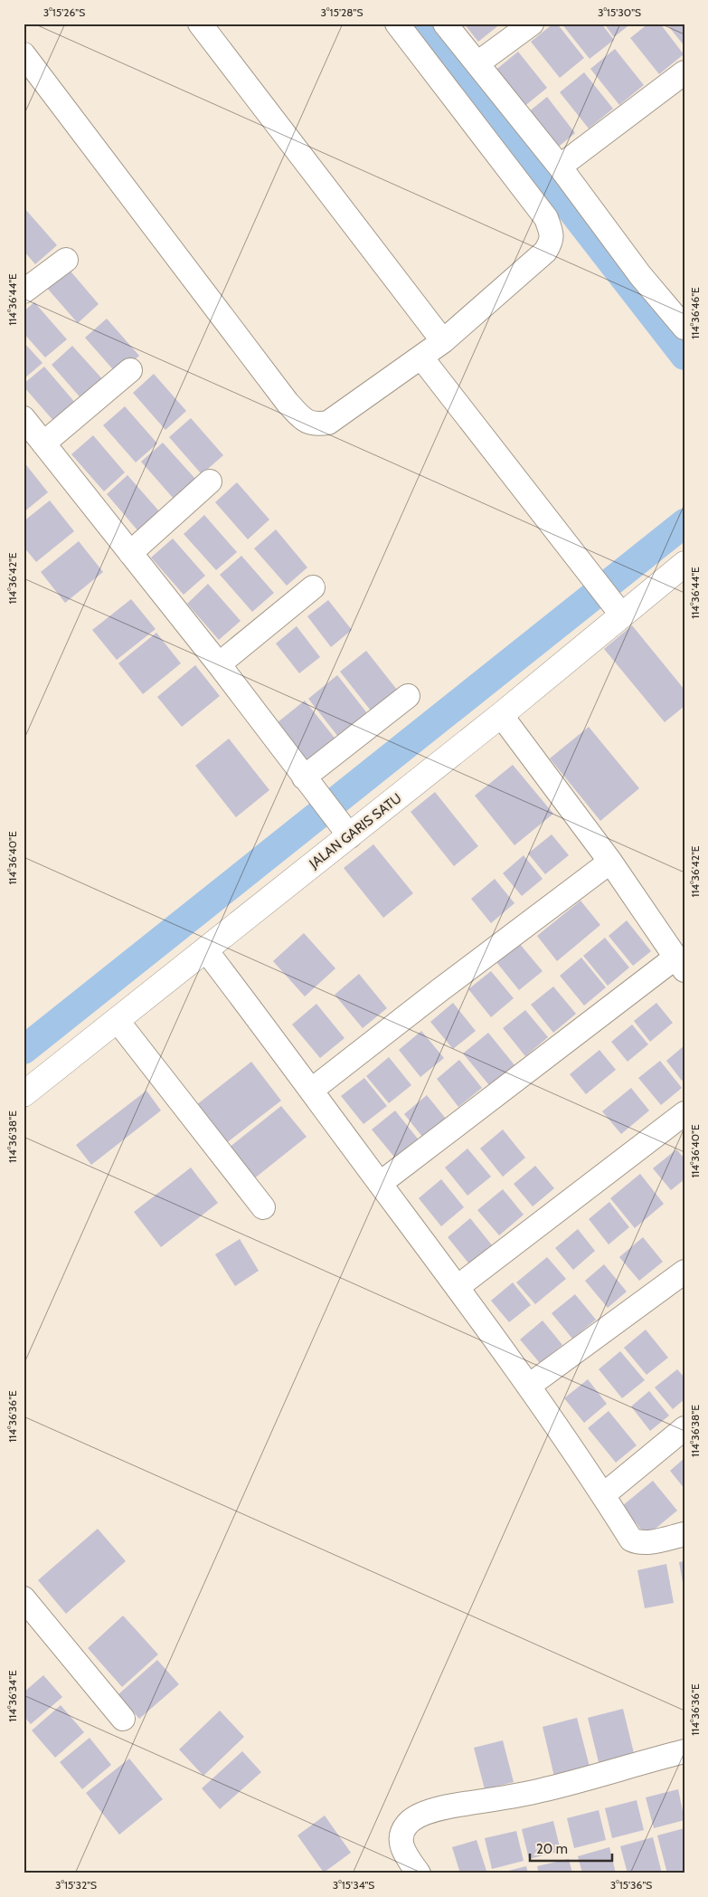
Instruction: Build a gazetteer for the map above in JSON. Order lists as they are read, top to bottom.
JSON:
{
  "streets": {
    "street": ["JALAN GARIS SATU"]
  },
  "scale_bar": "20 m",
  "coordinates": [
    "3°15'26\"S",
    "3°15'28\"S",
    "3°15'30\"S",
    "114°36'44\"E",
    "114°36'46\"E",
    "114°36'42\"E",
    "114°36'40\"E",
    "114°36'38\"E",
    "114°36'36\"E",
    "114°36'34\"E",
    "3°15'32\"S",
    "3°15'34\"S",
    "3°15'36\"S"
  ]
}
